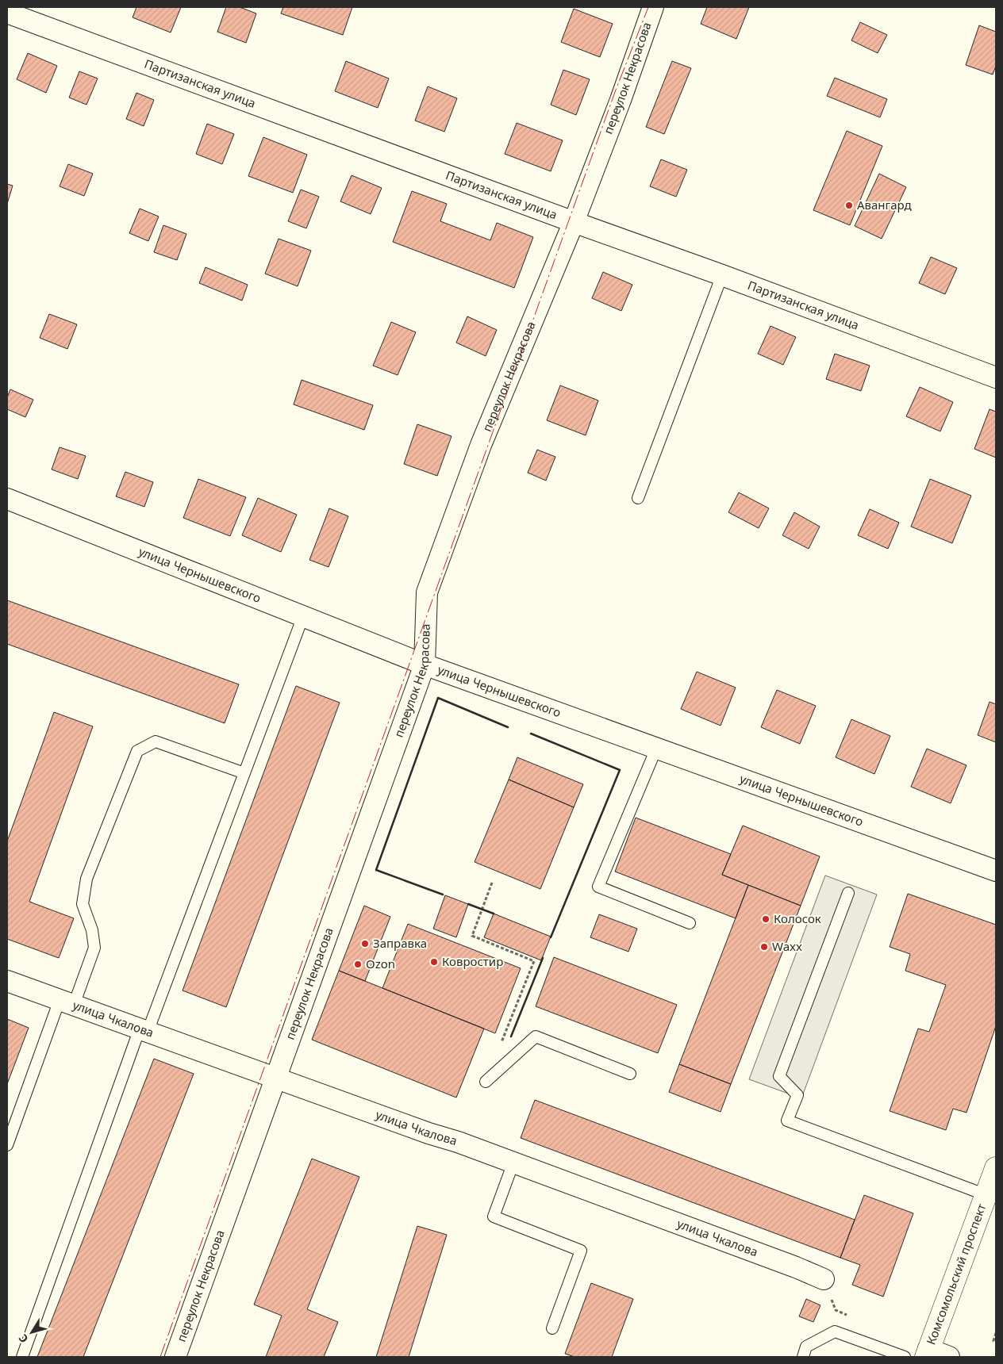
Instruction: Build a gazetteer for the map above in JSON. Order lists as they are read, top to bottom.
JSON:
{
  "streets": {
    "main road": ["Комсомольский проспект"],
    "street": [
      "переулок Некрасова",
      "Партизанская улица",
      "улица Чернышевского",
      "улица Чкалова"
    ]
  },
  "crossings": [
    ["переулок Некрасова", "Партизанская улица"],
    ["переулок Некрасова", "улица Чернышевского"],
    ["переулок Некрасова", "улица Чкалова"]
  ],
  "places": [
    "Авангард",
    "Колосок",
    "Заправка",
    "Waxx",
    "Ковростир",
    "Ozon"
  ],
  "north": "bottom left"
}
